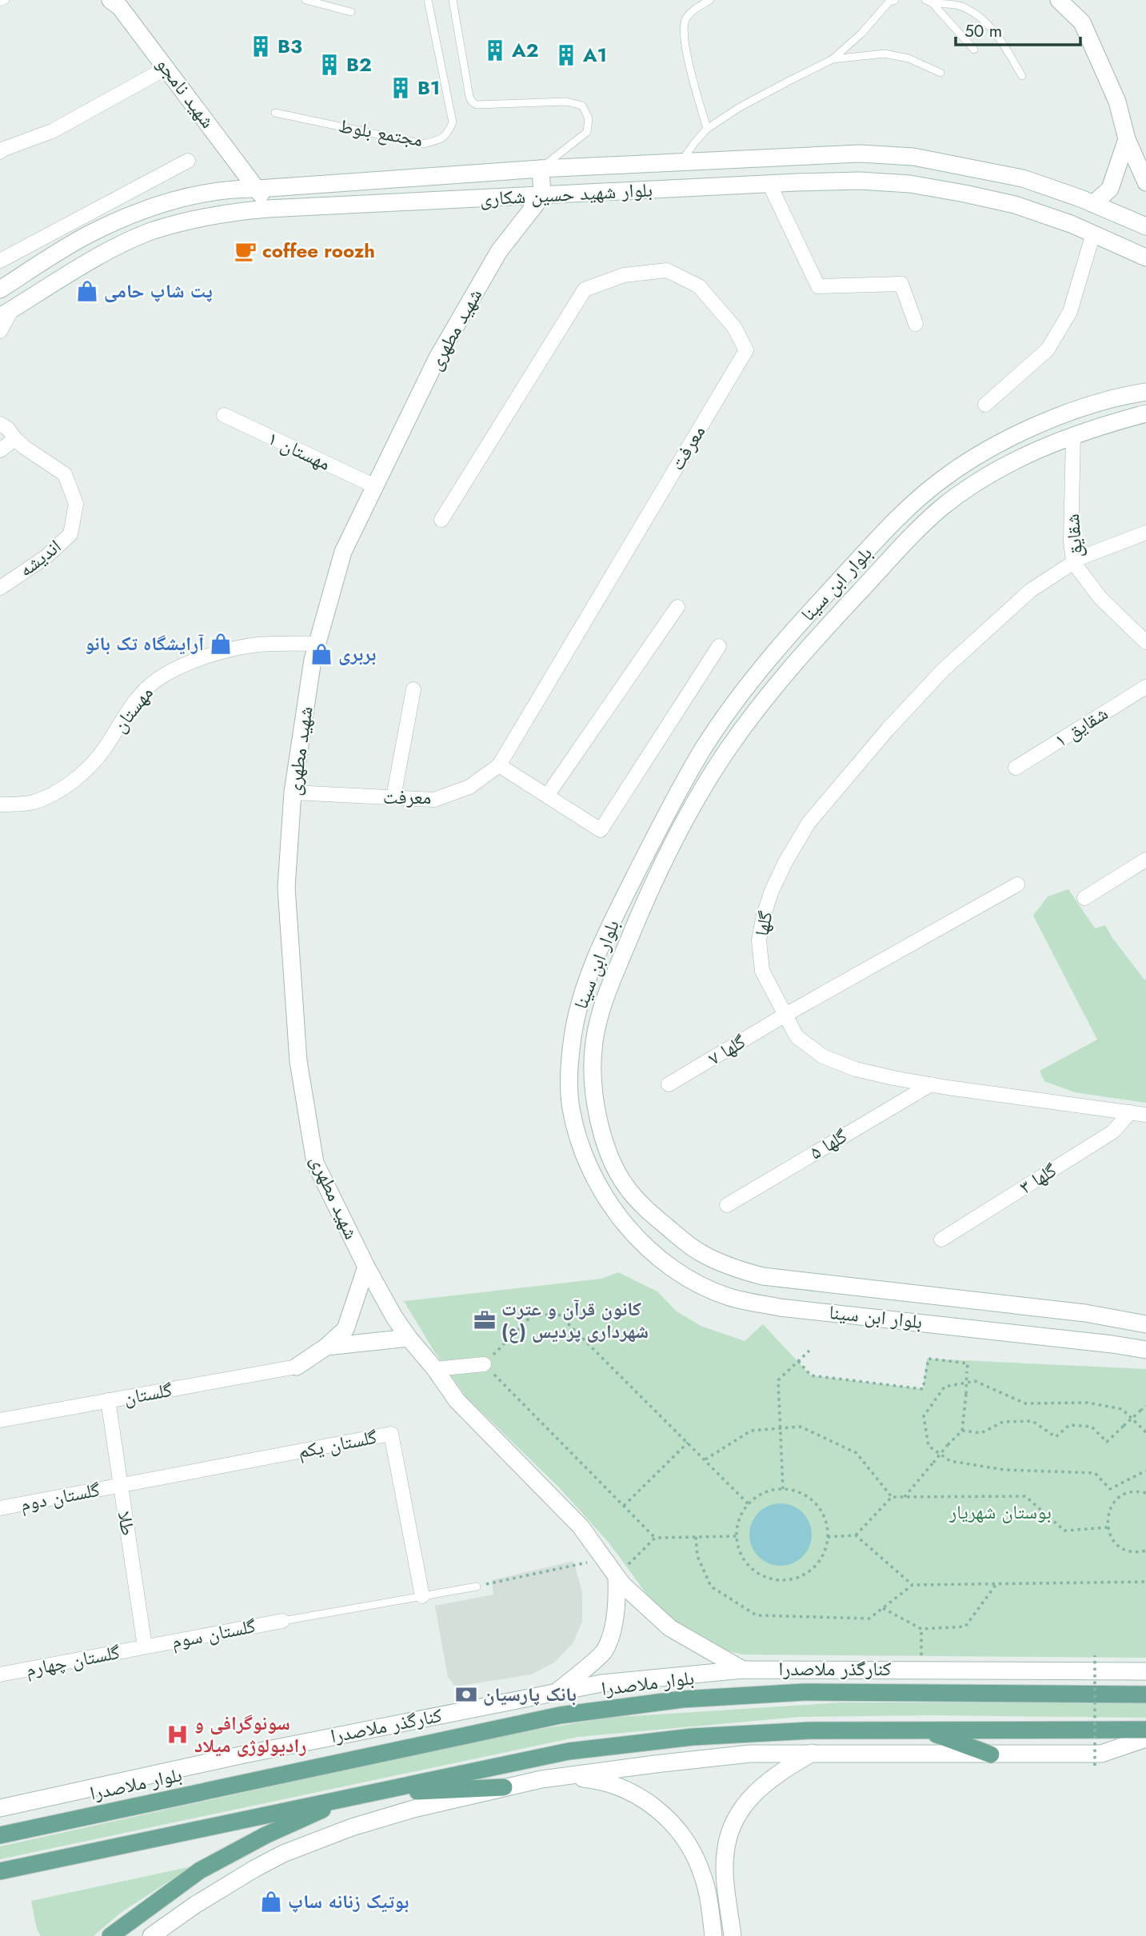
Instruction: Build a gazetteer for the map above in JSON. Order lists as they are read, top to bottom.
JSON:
{
  "streets": {
    "main road": [
      "شهید نامجو",
      "بلوار شهید حسین شکاری",
      "شهید مطهری",
      "بلوار ابن سینا",
      "کنارگذر ملاصدرا",
      "بلوار ملاصدرا"
    ],
    "street": [
      "معرفت",
      "مهستان ۱",
      "شقایق",
      "اندیشه",
      "مهستان",
      "شقایق ۱",
      "گلها",
      "گلها ۷",
      "گلها ۵",
      "گلها ۳",
      "گلستان",
      "گلستان یکم",
      "گلستان دوم",
      "طلا",
      "گلستان سوم",
      "گلستان چهارم"
    ],
    "lane": ["مجتمع بلوط"]
  },
  "crossings": [
    ["شهید نامجو", "بلوار شهید حسین شکاری"],
    ["بلوار شهید حسین شکاری", "شهید مطهری"],
    ["شهید مطهری", "معرفت"],
    ["شهید مطهری", "مهستان ۱"],
    ["شهید مطهری", "مهستان"],
    ["شهید مطهری", "کنارگذر ملاصدرا"],
    ["شقایق", "بلوار ابن سینا"],
    ["شقایق", "گلها"],
    ["گلها", "گلها ۷"],
    ["گلها", "گلها ۵"],
    ["گلها", "گلها ۳"],
    ["گلستان", "طلا"],
    ["گلستان یکم", "گلستان دوم"],
    ["گلستان یکم", "طلا"],
    ["گلستان دوم", "طلا"],
    ["طلا", "گلستان سوم"],
    ["طلا", "گلستان چهارم"],
    ["گلستان سوم", "گلستان چهارم"]
  ],
  "parks": ["بوستان شهریار"],
  "places": {
    "building": [
      "B3",
      "A2",
      "A1",
      "B2",
      "B1"
    ],
    "cafe": ["coffee roozh"],
    "shop": [
      "پت شاپ حامی",
      "آرایشگاه تک بانو",
      "بربری",
      "بوتیک زنانه ساپ"
    ],
    "office": ["کانون قرآن و عترت (ع) شهرداری پردیس"],
    "bank": ["بانک پارسیان"],
    "hospital": ["سونوگرافی و رادیولوژی میلاد"]
  },
  "scale_bar": "50 m"
}
